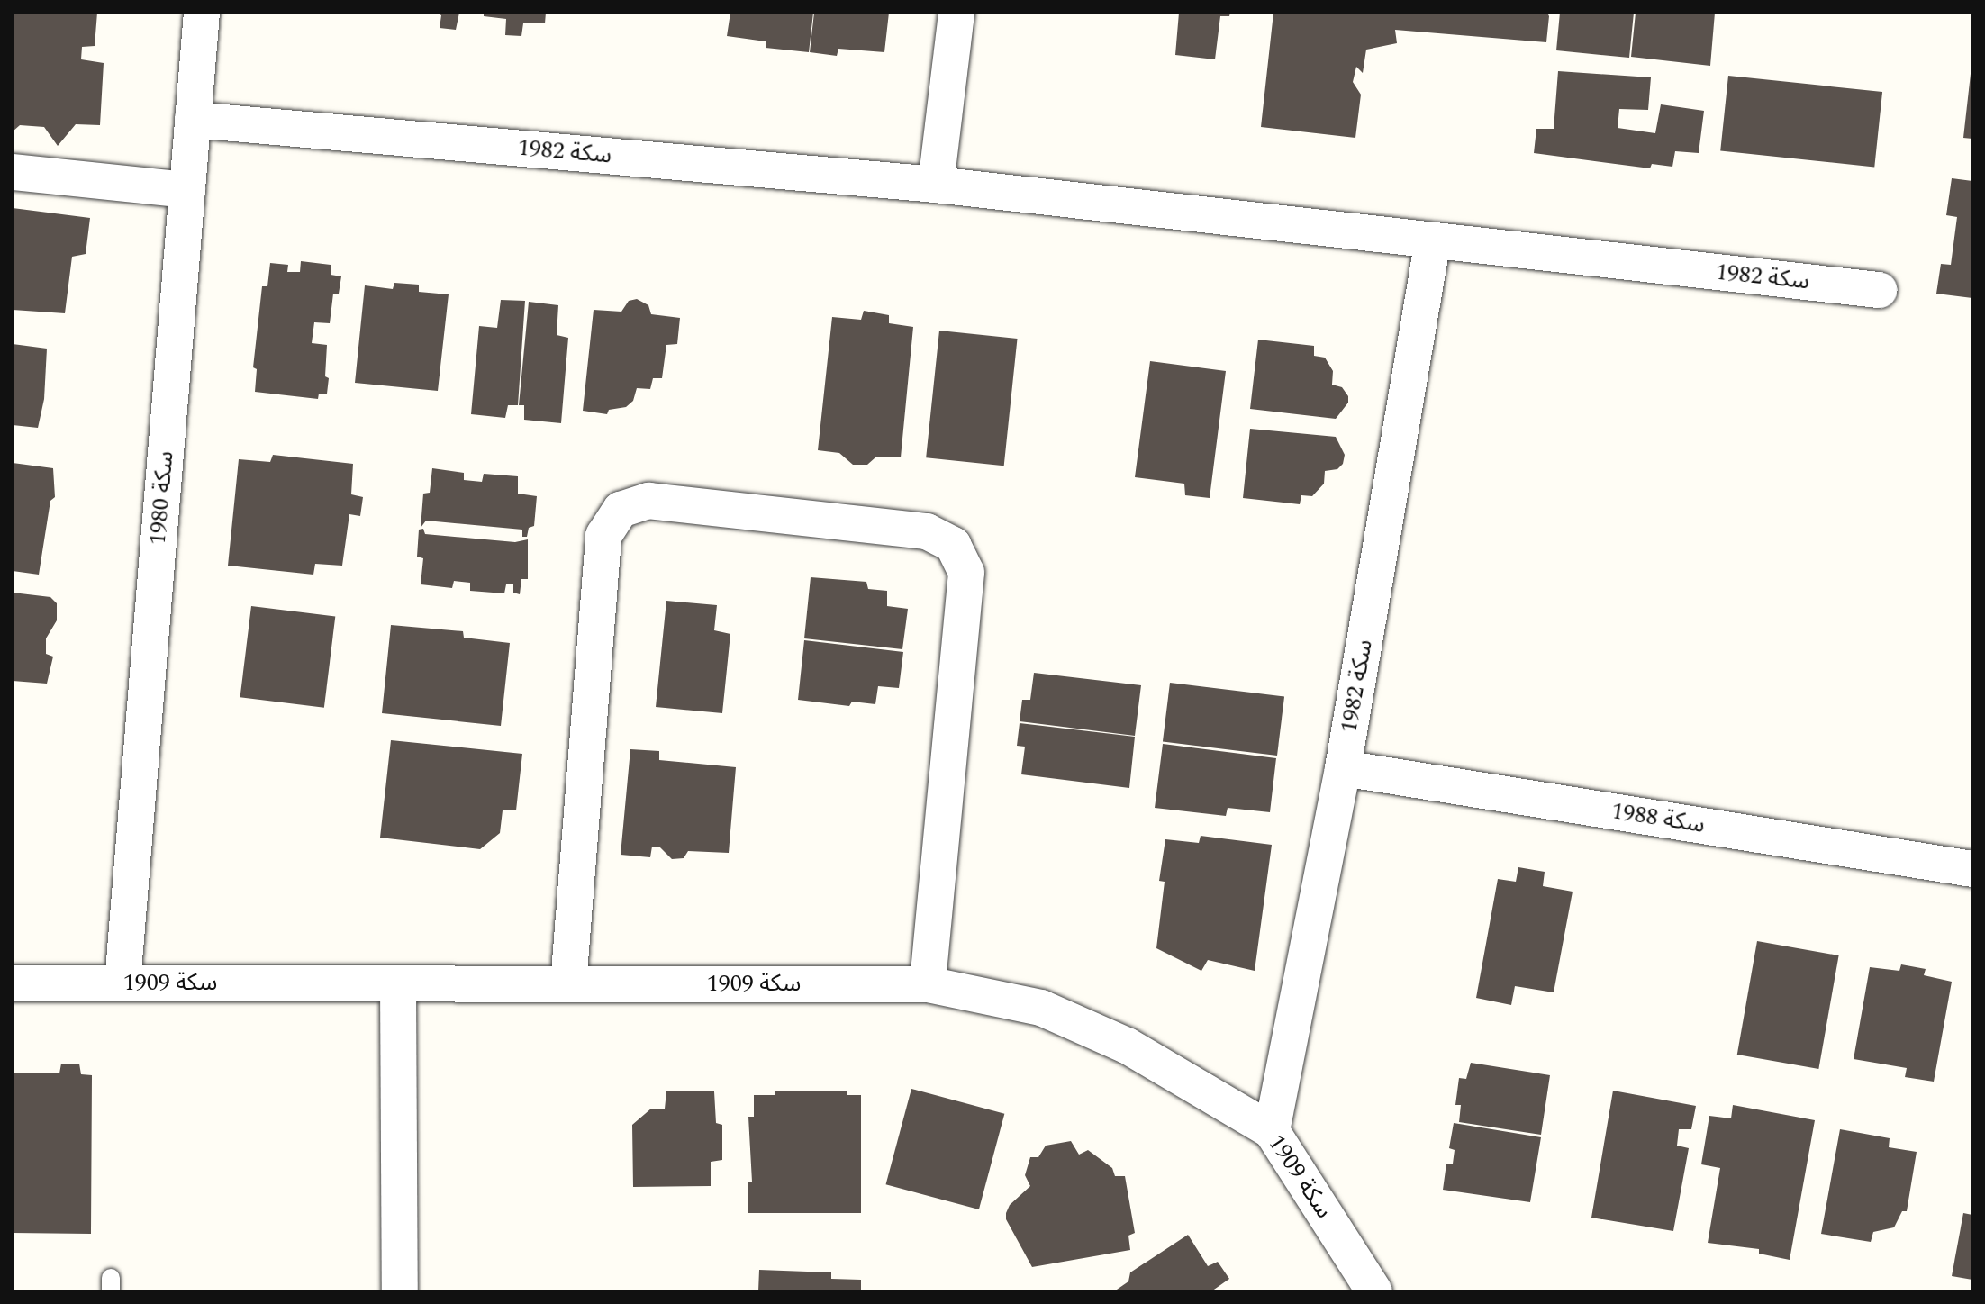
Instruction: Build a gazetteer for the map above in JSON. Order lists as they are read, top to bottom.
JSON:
{
  "streets": {
    "street": [
      "سكة 1982",
      "سكة 1980",
      "سكة 1988",
      "سكة 1909"
    ]
  },
  "crossings": [
    ["سكة 1982", "سكة 1980"],
    ["سكة 1982", "سكة 1988"],
    ["سكة 1982", "سكة 1909"],
    ["سكة 1980", "سكة 1909"]
  ]
}
